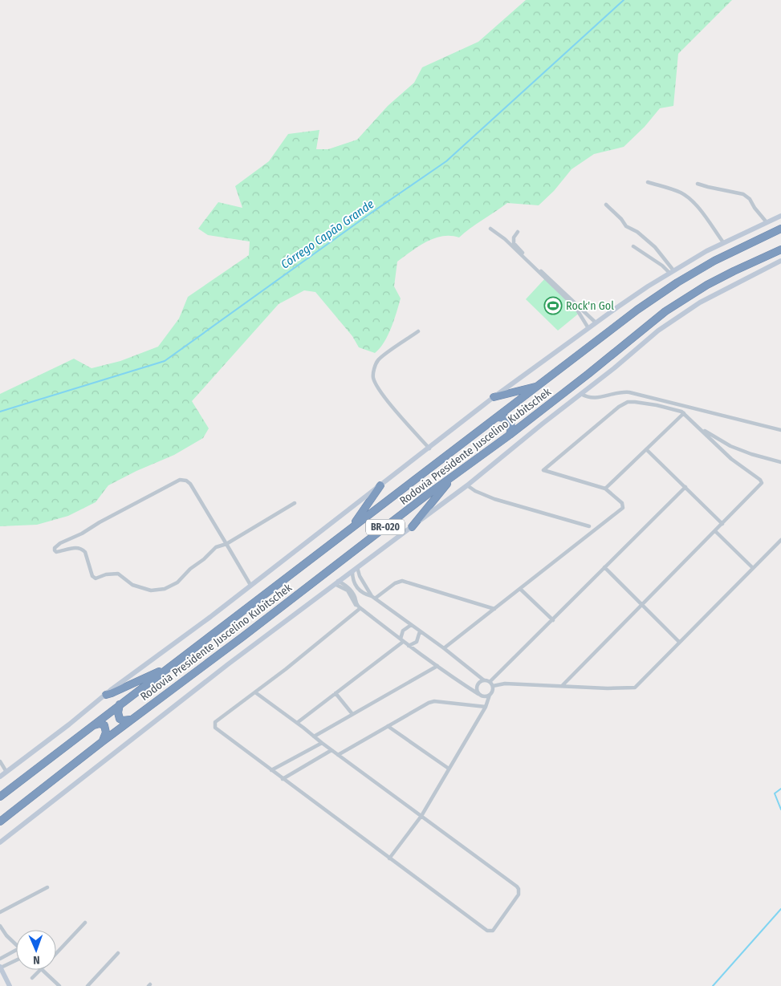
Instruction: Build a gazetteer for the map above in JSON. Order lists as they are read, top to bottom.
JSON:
{
  "streets": {
    "highway": ["Rodovia Presidente Juscelino Kubitschek", "BR-020"]
  },
  "water": ["Córrego Capão Grande"],
  "places": {
    "sports": ["Rock'n Gol"]
  },
  "north": "bottom"
}
